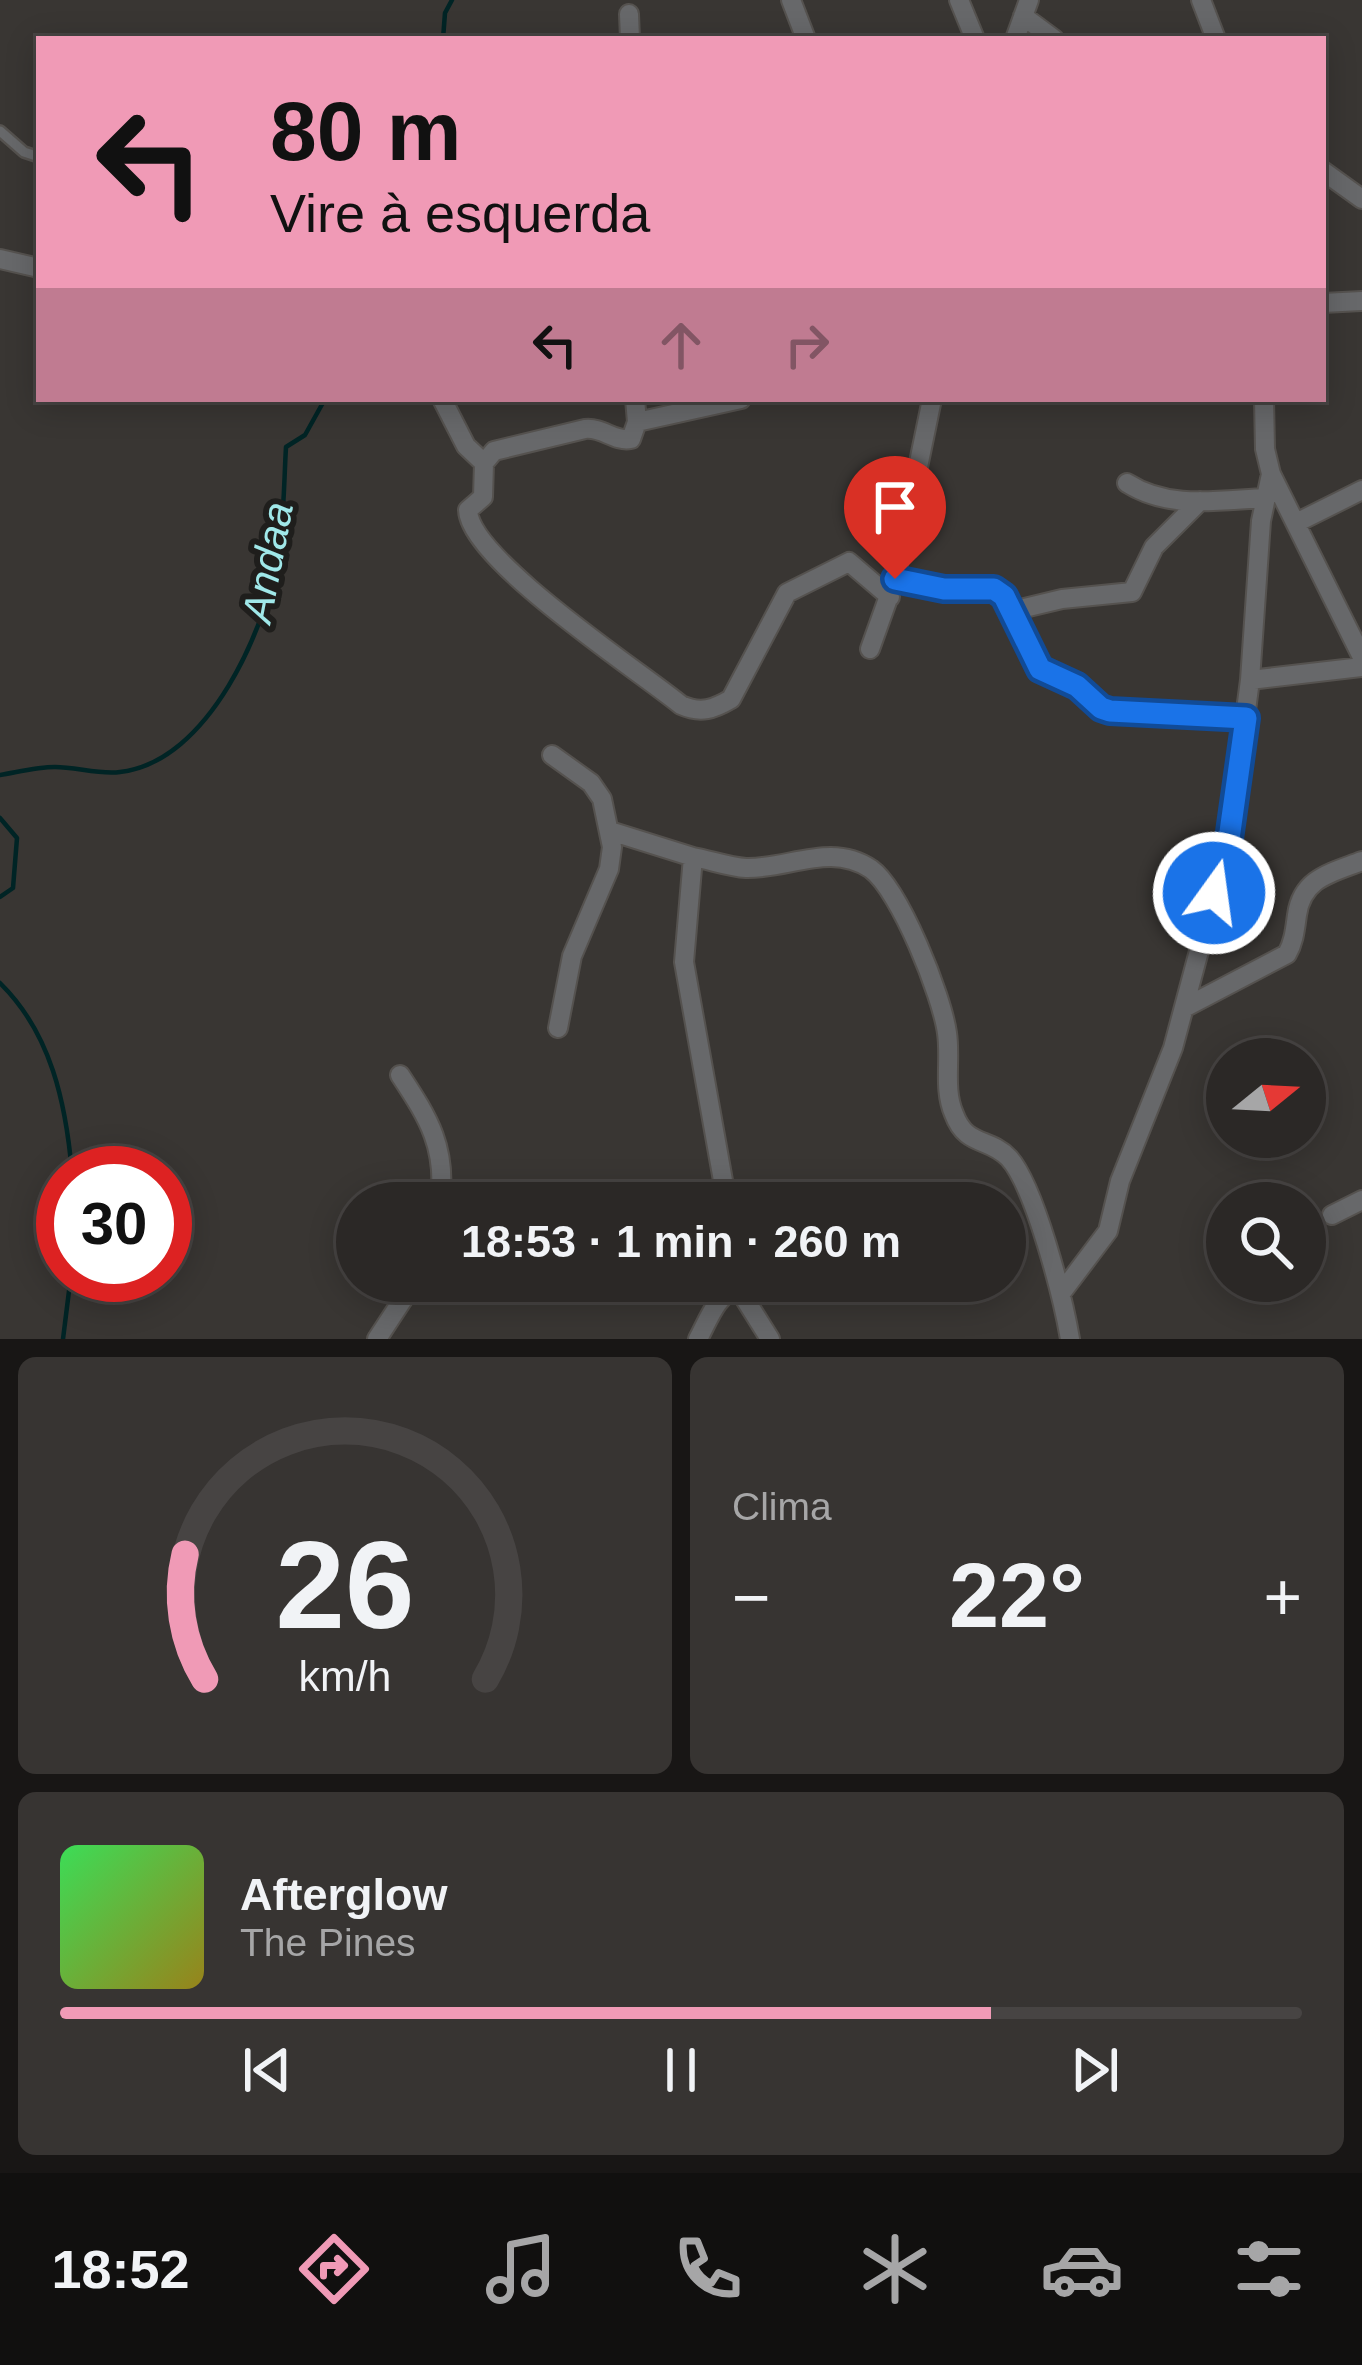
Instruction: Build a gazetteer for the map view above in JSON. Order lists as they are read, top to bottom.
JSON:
{
  "water": ["Andaa"],
  "north": "right",
  "page": {
    "turn": ["80 m", "Vire à esquerda"],
    "limit": "30",
    "trip": "18:53 · 1 min · 260 m",
    "tile": "Clima",
    "heat": ["−", "22°", "+"],
    "song": ["Afterglow", "The Pines"],
    "tabs": "18:52",
    "gauge": ["26", "km/h"]
  }
}
